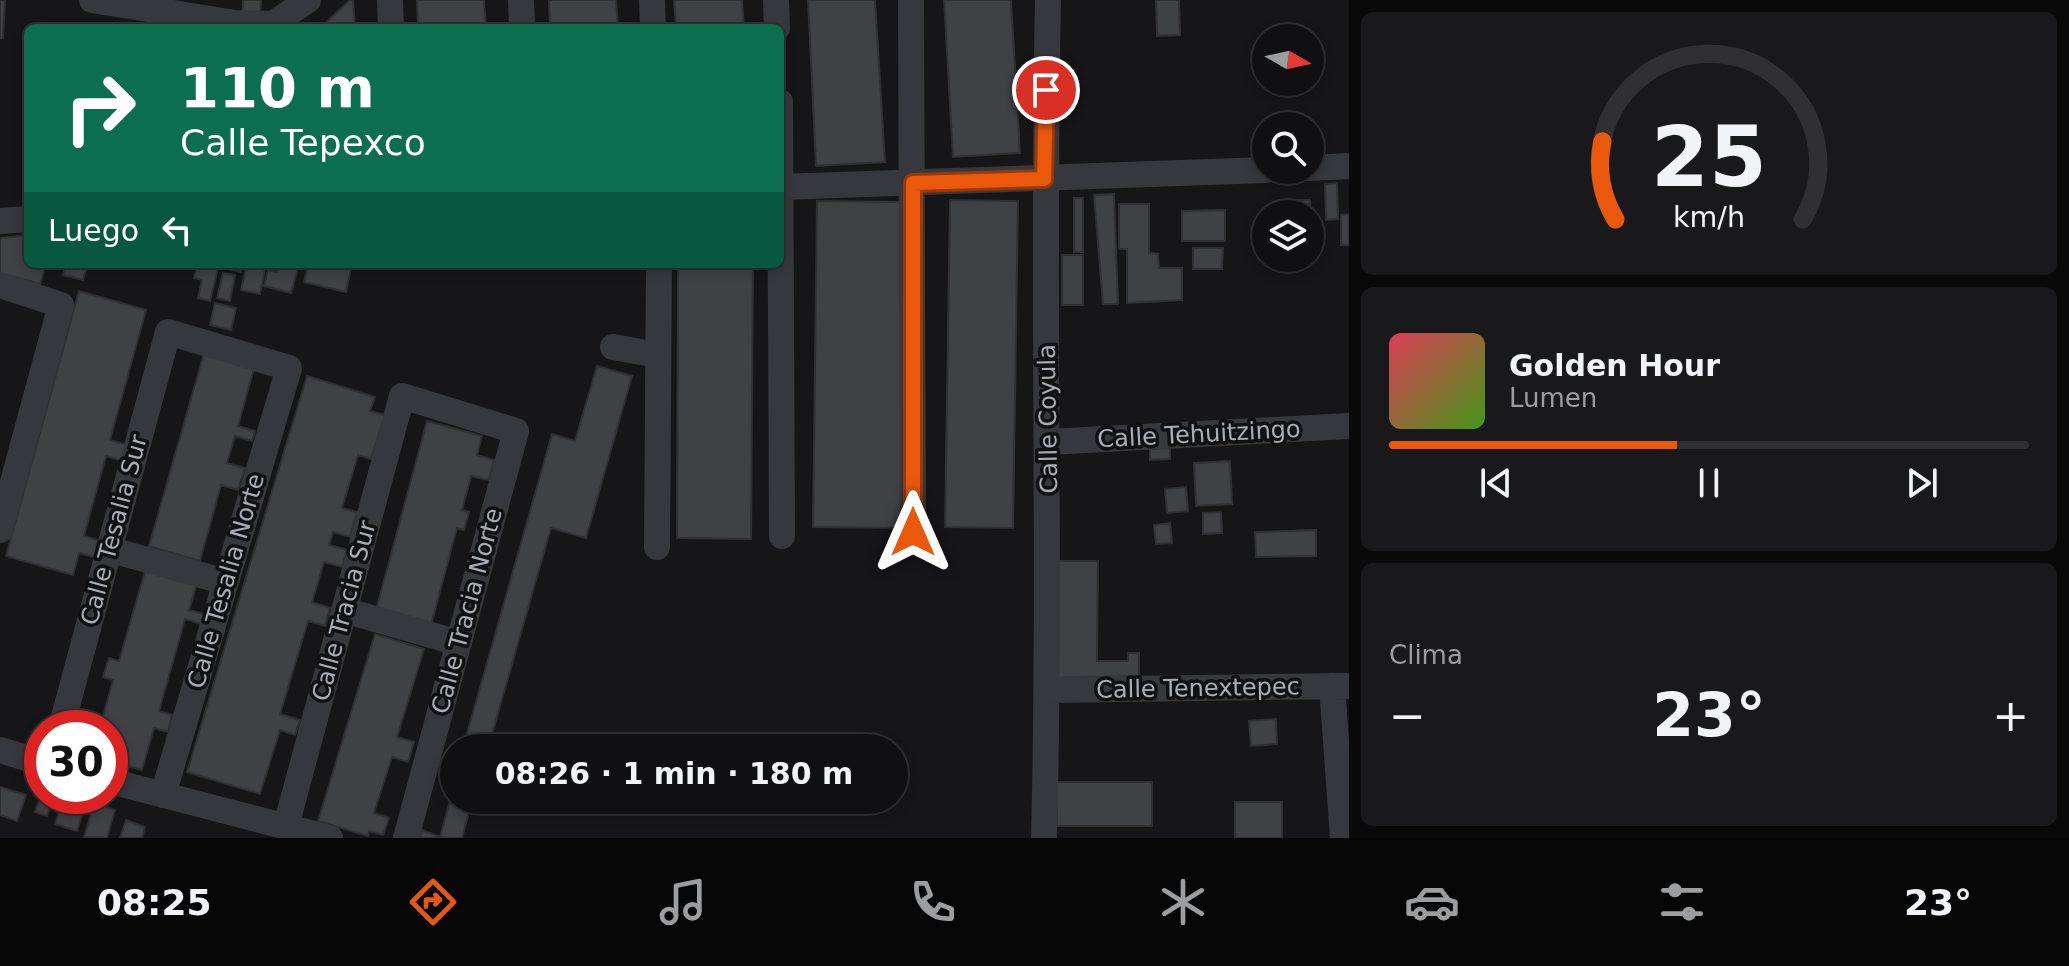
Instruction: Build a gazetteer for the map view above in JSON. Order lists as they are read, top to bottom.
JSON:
{
  "streets": {
    "street": [
      "Calle Coyula",
      "Calle Tehuitzingo",
      "Calle Tesalia Sur",
      "Calle Tesalia Norte",
      "Calle Tracia Sur",
      "Calle Tracia Norte",
      "Calle Tenextepec"
    ]
  },
  "crossings": [
    ["Calle Coyula", "Calle Tehuitzingo"],
    ["Calle Coyula", "Calle Tenextepec"],
    ["Calle Tesalia Sur", "Calle Tesalia Norte"],
    ["Calle Tracia Sur", "Calle Tracia Norte"]
  ],
  "north": "right",
  "page": {
    "turn": ["110 m", "Calle Tepexco"],
    "then": "Luego",
    "song": ["Golden Hour", "Lumen"],
    "tile": "Clima",
    "heat": ["−", "23°", "+"],
    "limit": "30",
    "trip": "08:26 · 1 min · 180 m",
    "tabs": ["08:25", "23°"],
    "gauge": ["25", "km/h"]
  }
}
